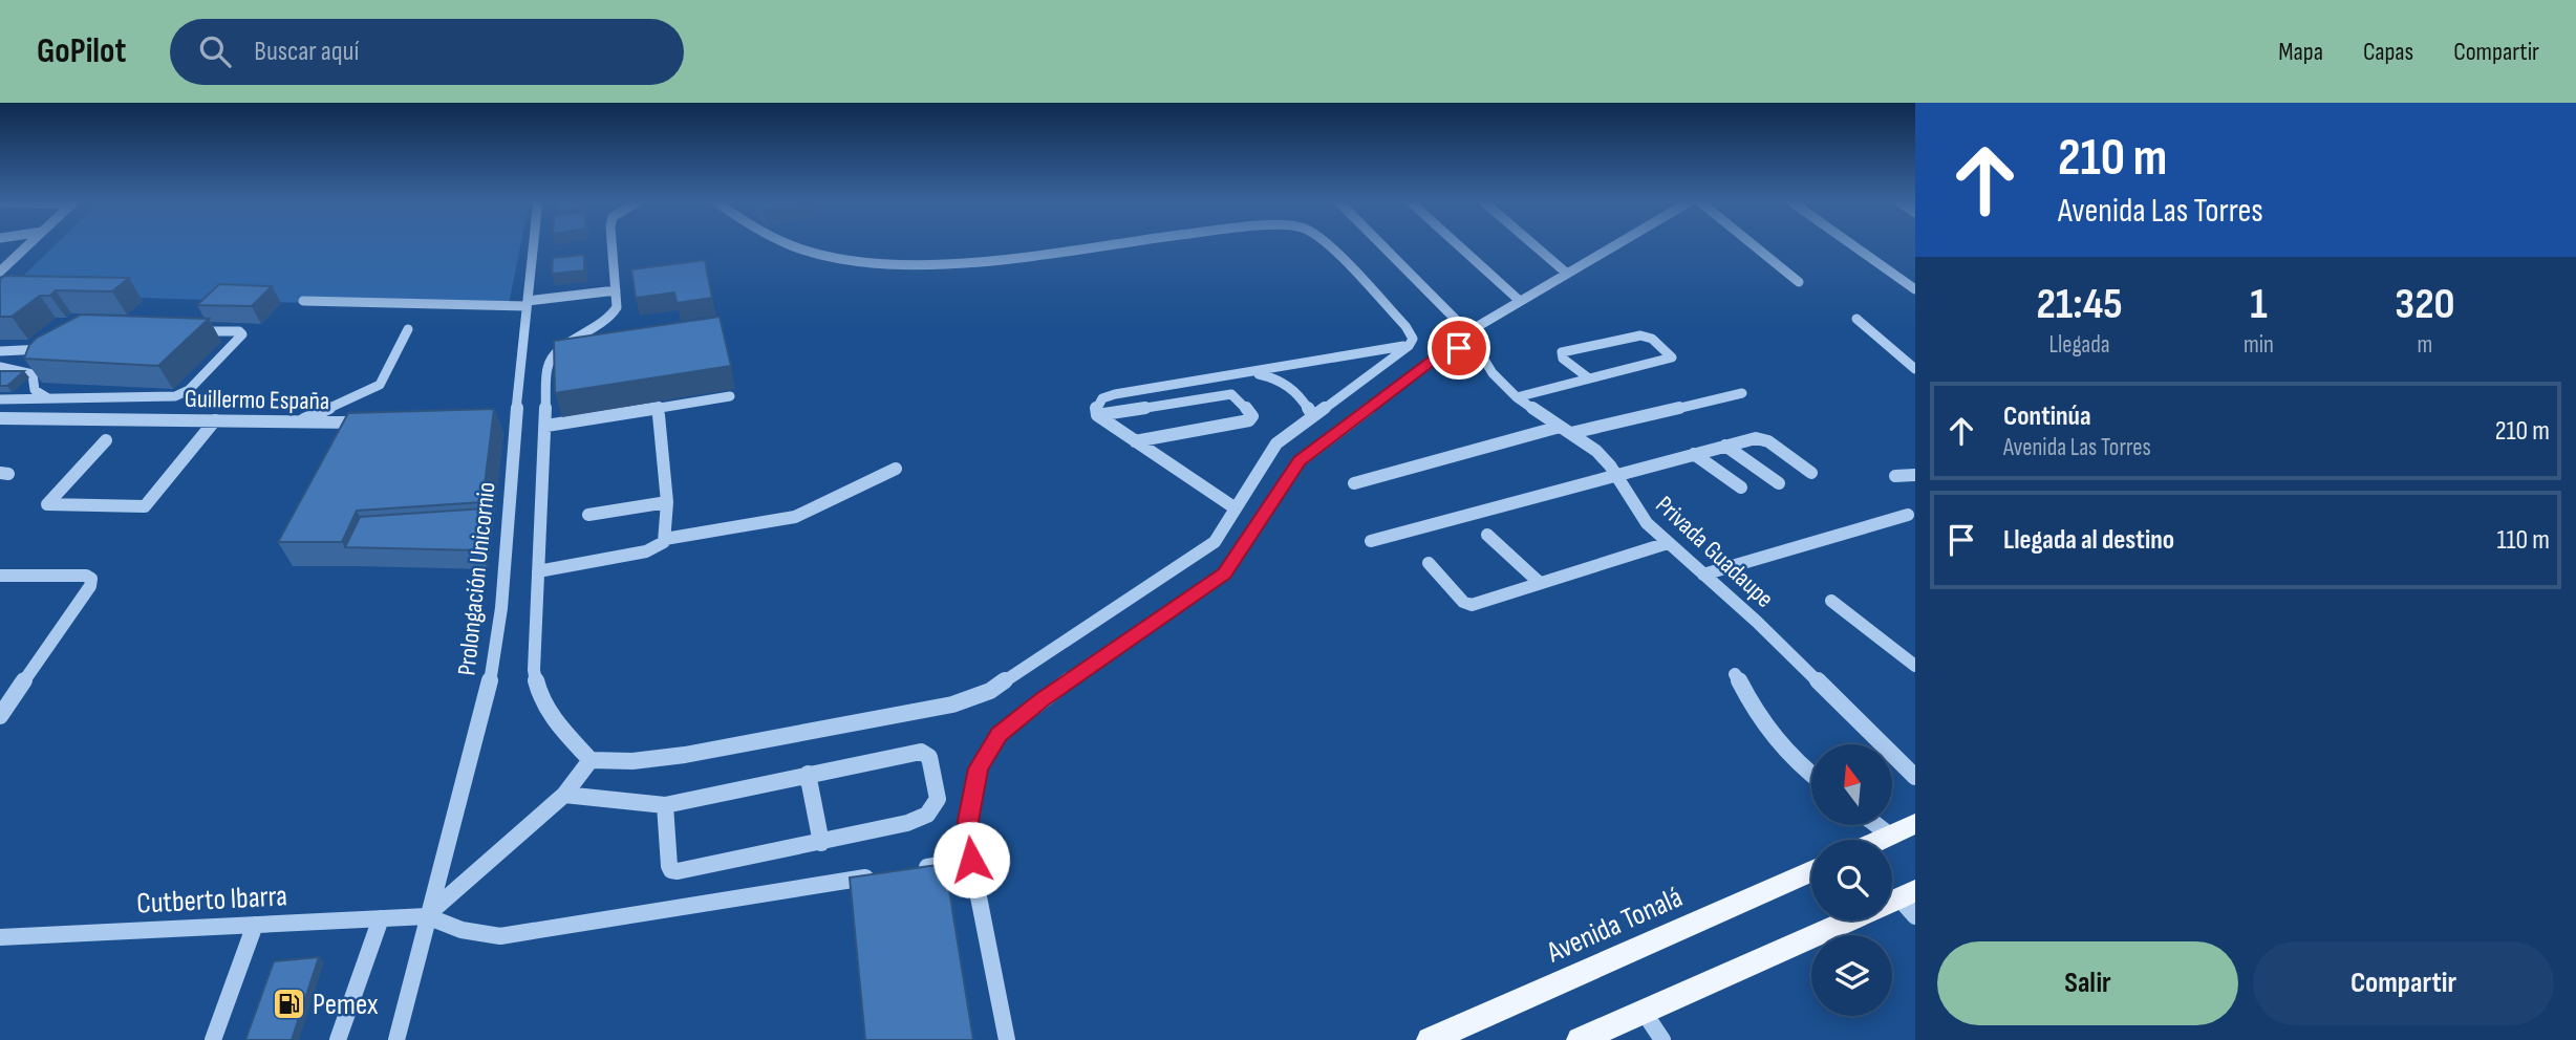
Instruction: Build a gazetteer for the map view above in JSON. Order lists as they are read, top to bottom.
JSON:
{
  "streets": {
    "main road": ["Avenida Tonalá"],
    "street": [
      "Guillermo España",
      "Privada Guadaupe",
      "Prolongación Unicornio",
      "Cutberto Ibarra"
    ]
  },
  "crossings": [
    ["Prolongación Unicornio", "Cutberto Ibarra"]
  ],
  "places": {
    "fuel station": ["Pemex"]
  },
  "north": "top",
  "page": {
    "header": "GoPilot",
    "search": "Buscar aquí",
    "nav": ["Mapa", "Capas", "Compartir"],
    "turn": ["210 m", "Avenida Las Torres"],
    "eta": [
      "21:45",
      "Llegada",
      "1",
      "min",
      "320",
      "m"
    ],
    "list": [
      {
        "name": "Continúa",
        "note": "Avenida Las Torres",
        "value": "210 m"
      },
      {
        "name": "Llegada al destino",
        "value": "110 m"
      }
    ],
    "buttons": ["Salir", "Compartir"]
  }
}
